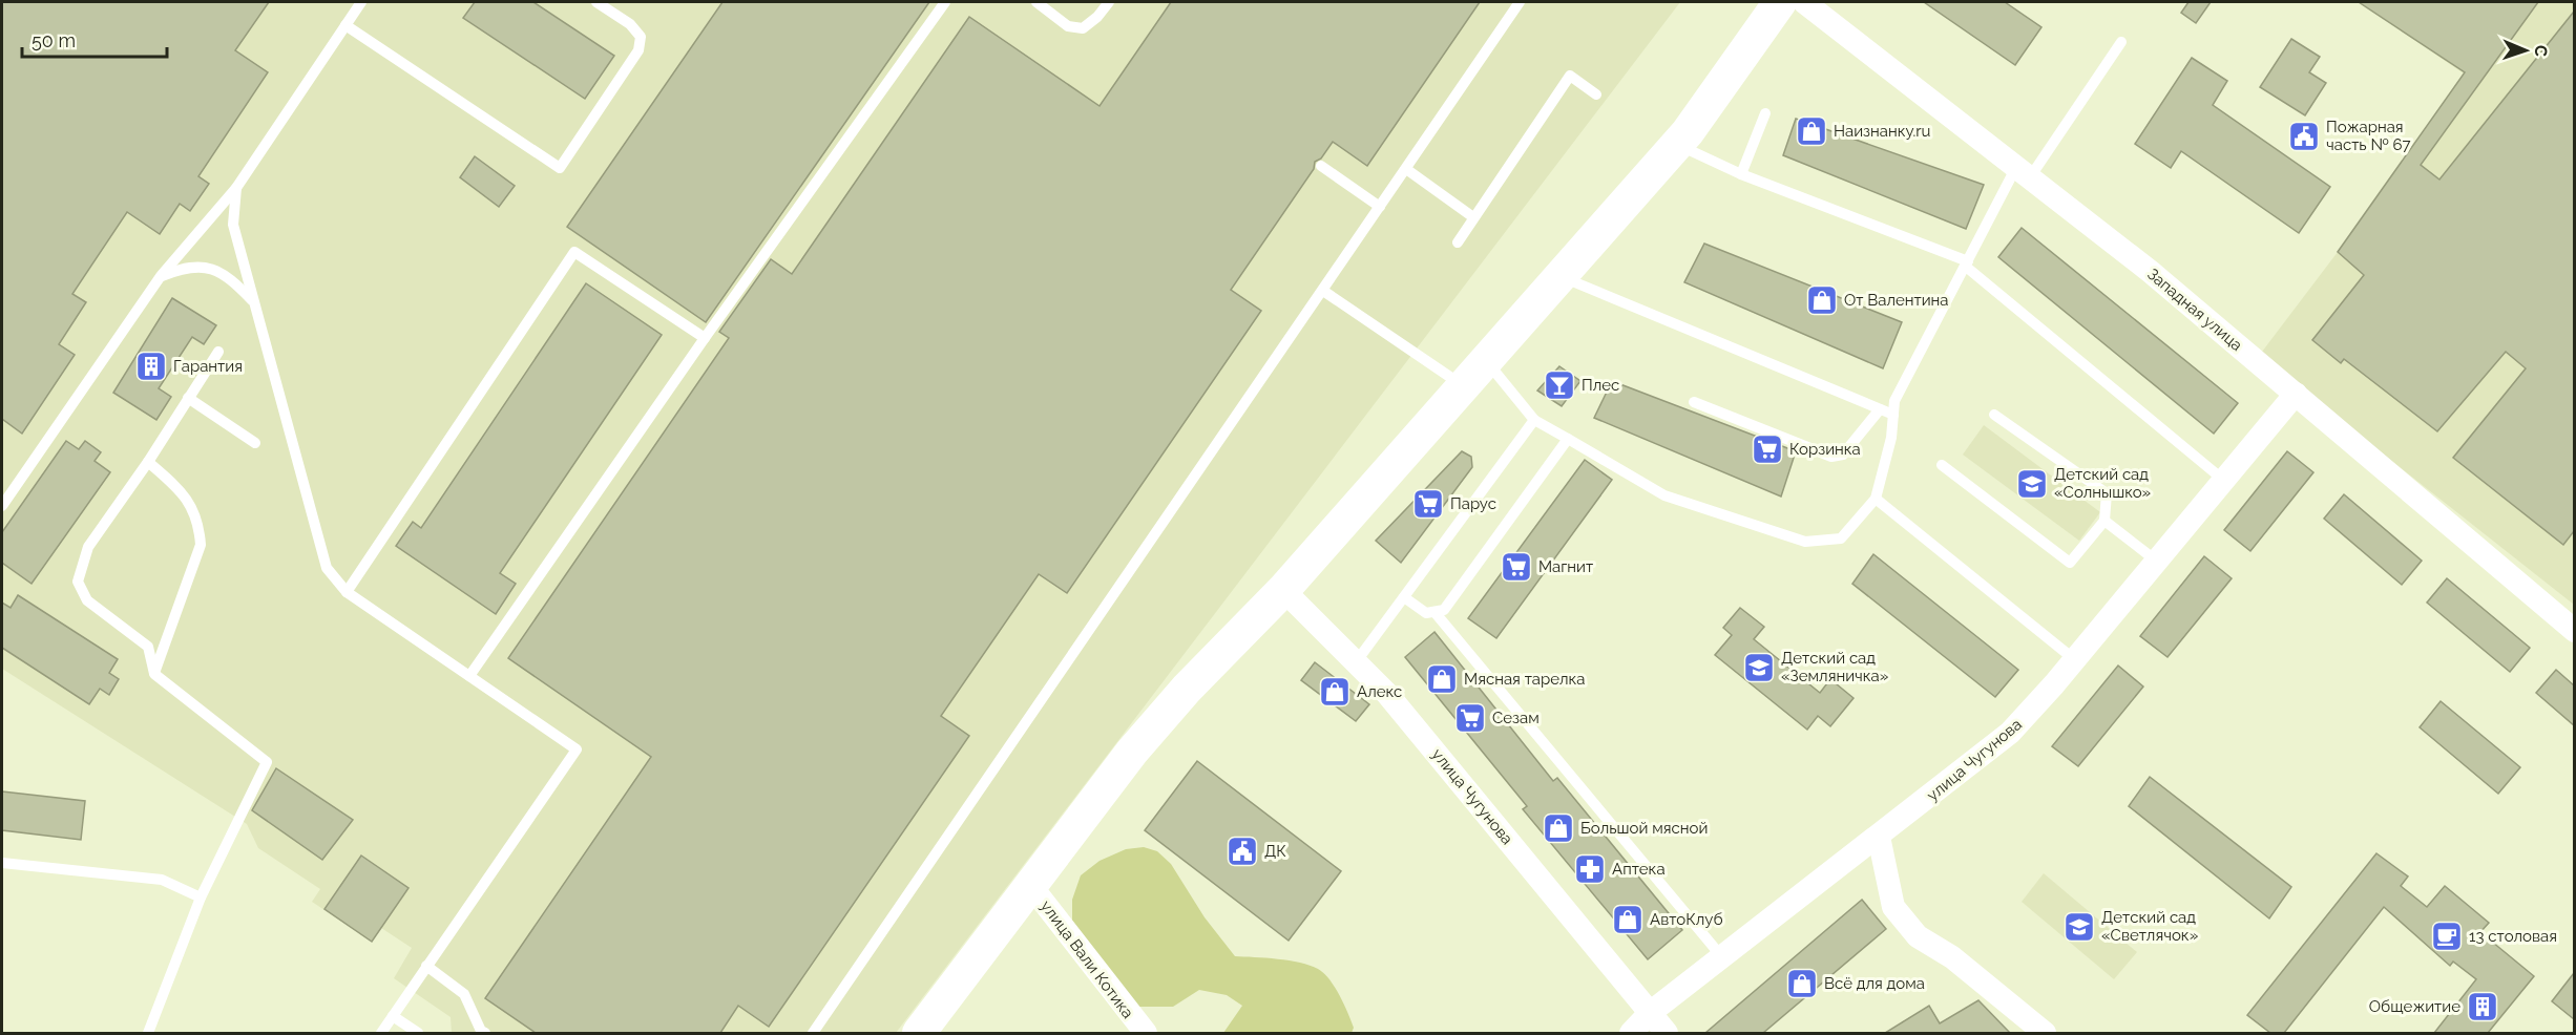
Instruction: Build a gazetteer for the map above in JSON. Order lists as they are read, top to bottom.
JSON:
{
  "streets": {
    "street": ["Западная улица", "улица Чугунова", "улица Вали Котика"]
  },
  "crossings": [
    ["Западная улица", "улица Чугунова"]
  ],
  "places": {
    "shop": [
      "Наизнанку.ru",
      "От Валентина",
      "Мясная тарелка",
      "Алекс",
      "Большой мясной",
      "АвтоКлуб",
      "Всё для дома"
    ],
    "public building": ["Пожарная часть № 67", "ДК"],
    "building": ["Гарантия", "Общежитие"],
    "bar": ["Плес"],
    "supermarket": [
      "Корзинка",
      "Парус",
      "Магнит",
      "Сезам"
    ],
    "school or university": ["Детский сад «Солнышко»", "Детский сад «Земляничка»", "Детский сад «Светлячок»"],
    "pharmacy": ["Аптека"],
    "cafe": ["13 столовая"]
  },
  "scale_bar": "50 m",
  "north": "right"
}
